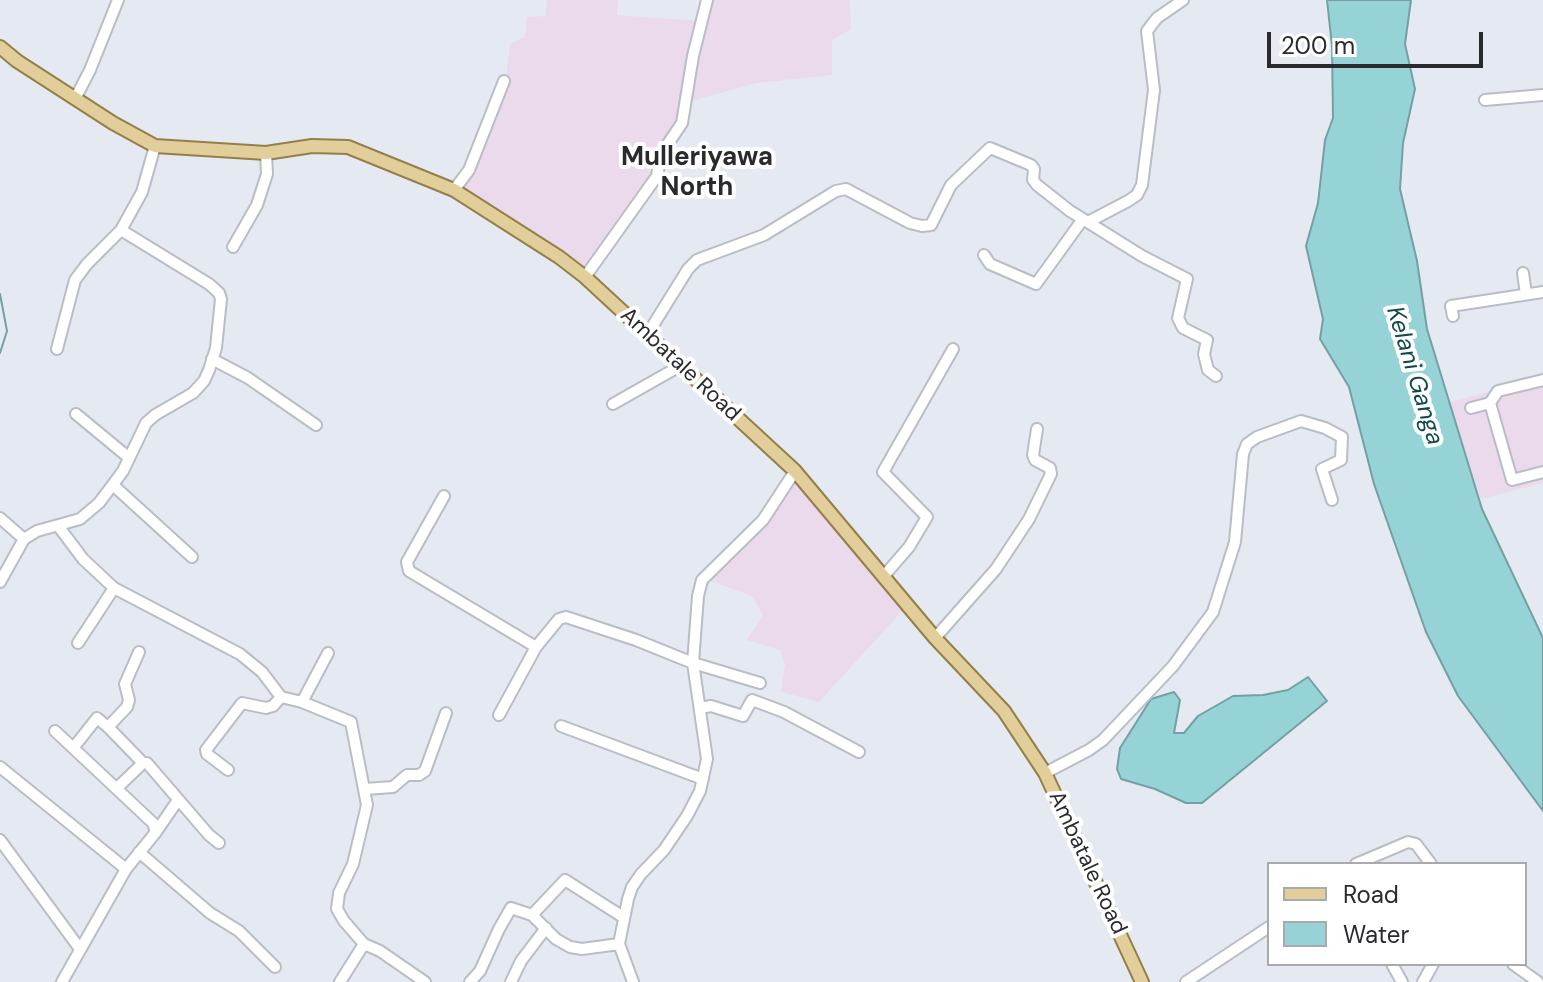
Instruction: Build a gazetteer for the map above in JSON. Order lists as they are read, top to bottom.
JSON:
{
  "streets": {
    "main road": ["Ambatale Road"]
  },
  "districts": ["Mulleriyawa North"],
  "water": ["Kelani Ganga"],
  "legend": ["Road", "Water"],
  "scale_bar": "200 m"
}
